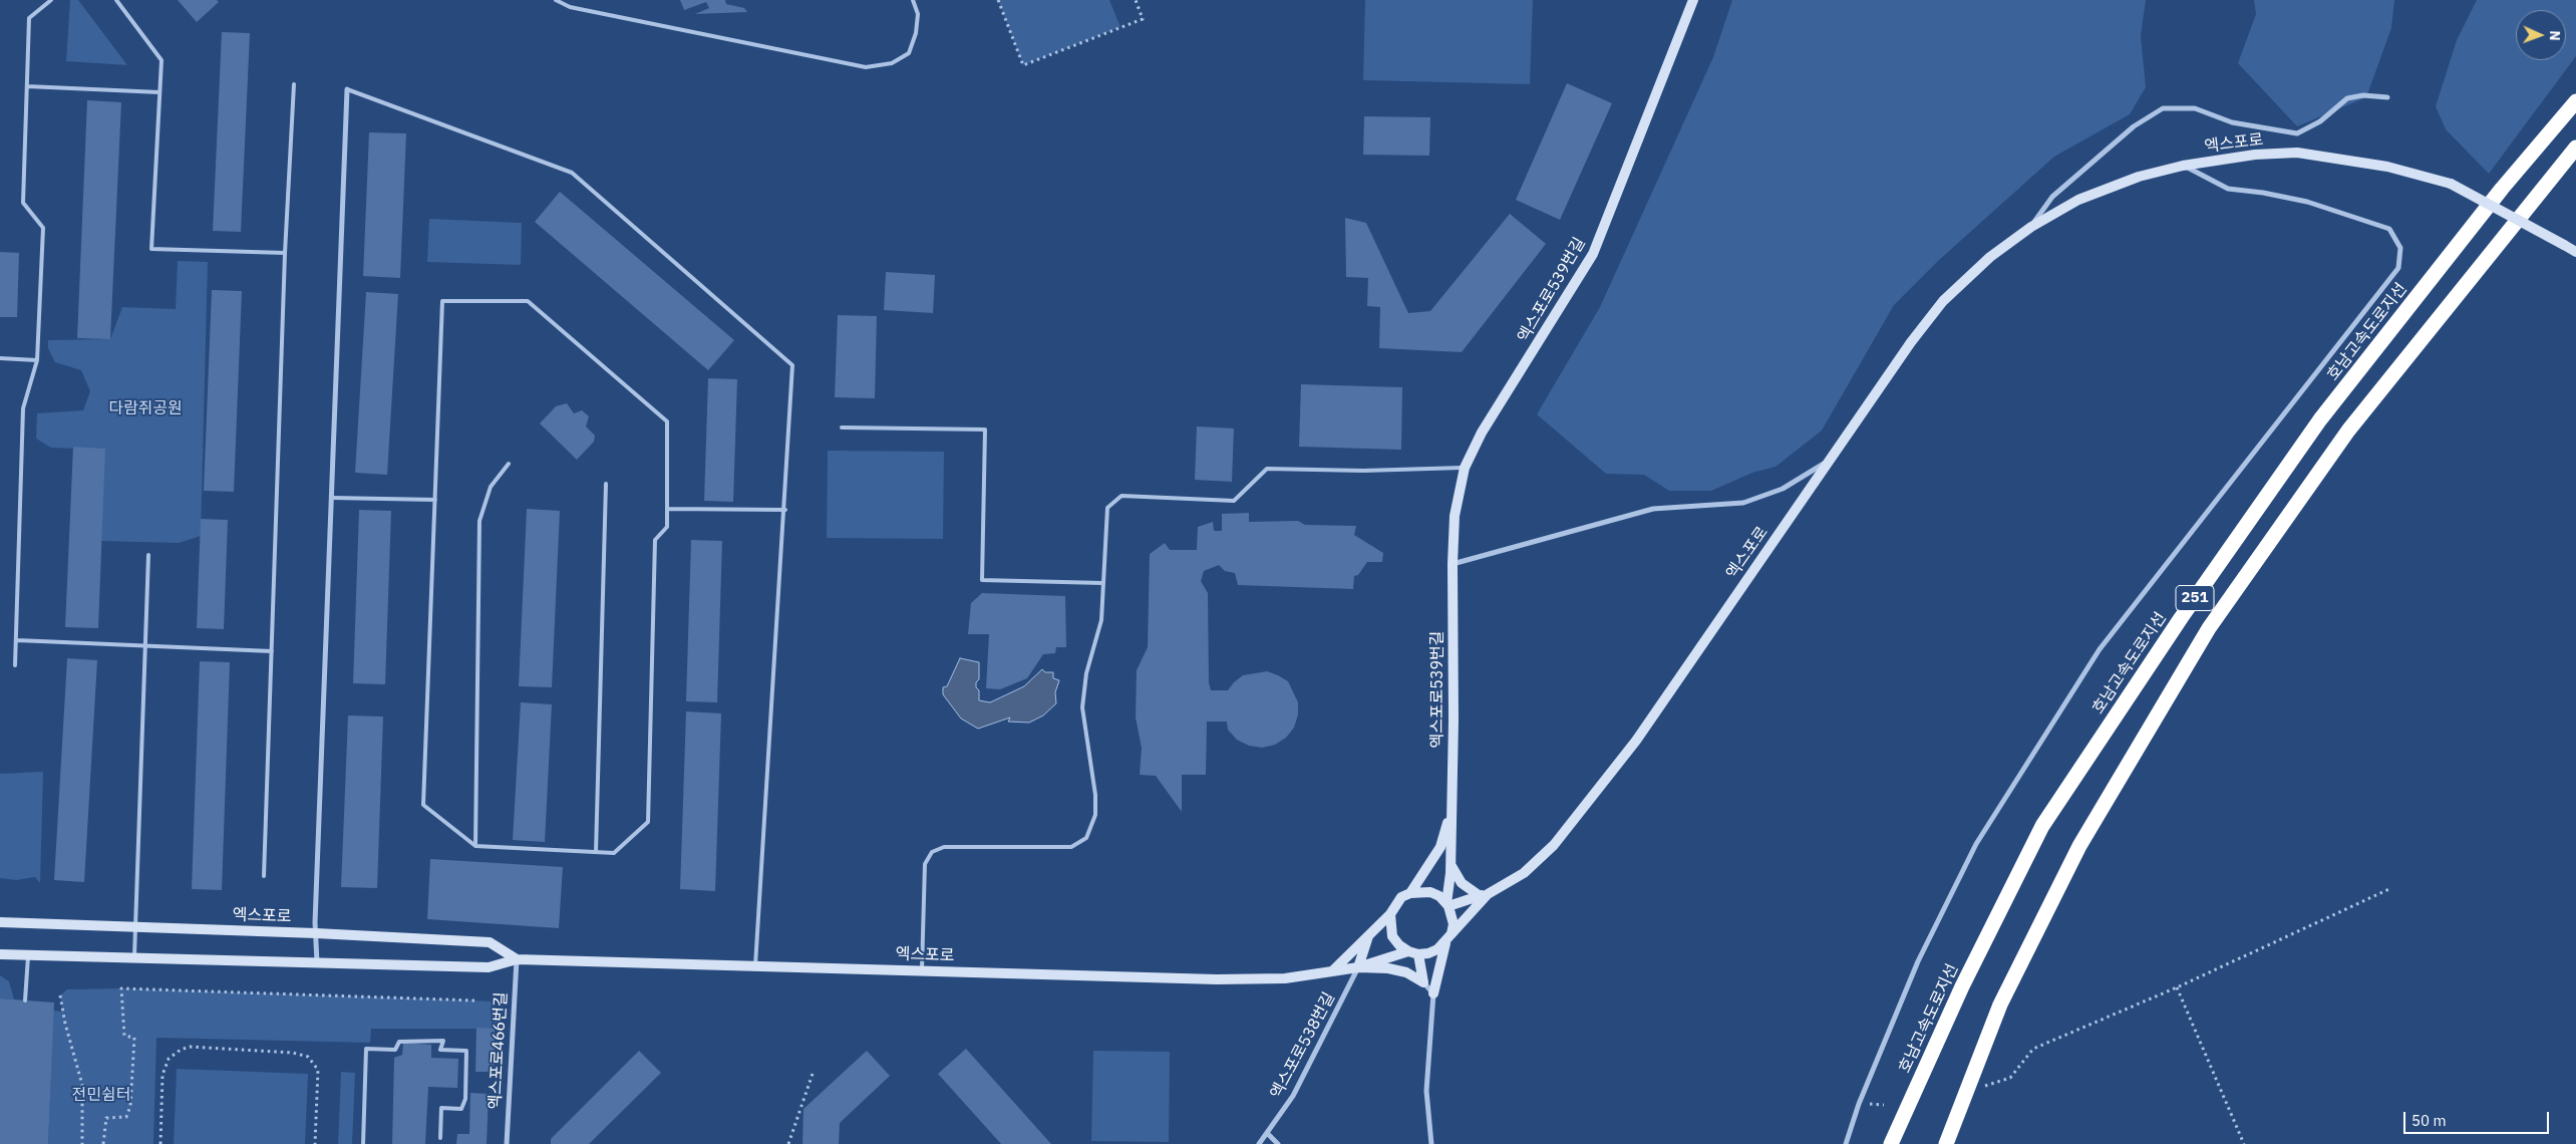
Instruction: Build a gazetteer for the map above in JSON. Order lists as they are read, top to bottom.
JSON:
{
  "streets": {
    "highway": ["호남고속도로지선", "251"],
    "main road": ["엑스포로", "엑스포로539번길"],
    "street": ["엑스포로538번길", "엑스포로466번길"]
  },
  "crossings": [
    ["엑스포로", "엑스포로538번길"],
    ["엑스포로", "엑스포로466번길"]
  ],
  "parks": ["다람쥐공원", "전민쉼터"],
  "scale_bar": "50 m",
  "north": "right"
}
